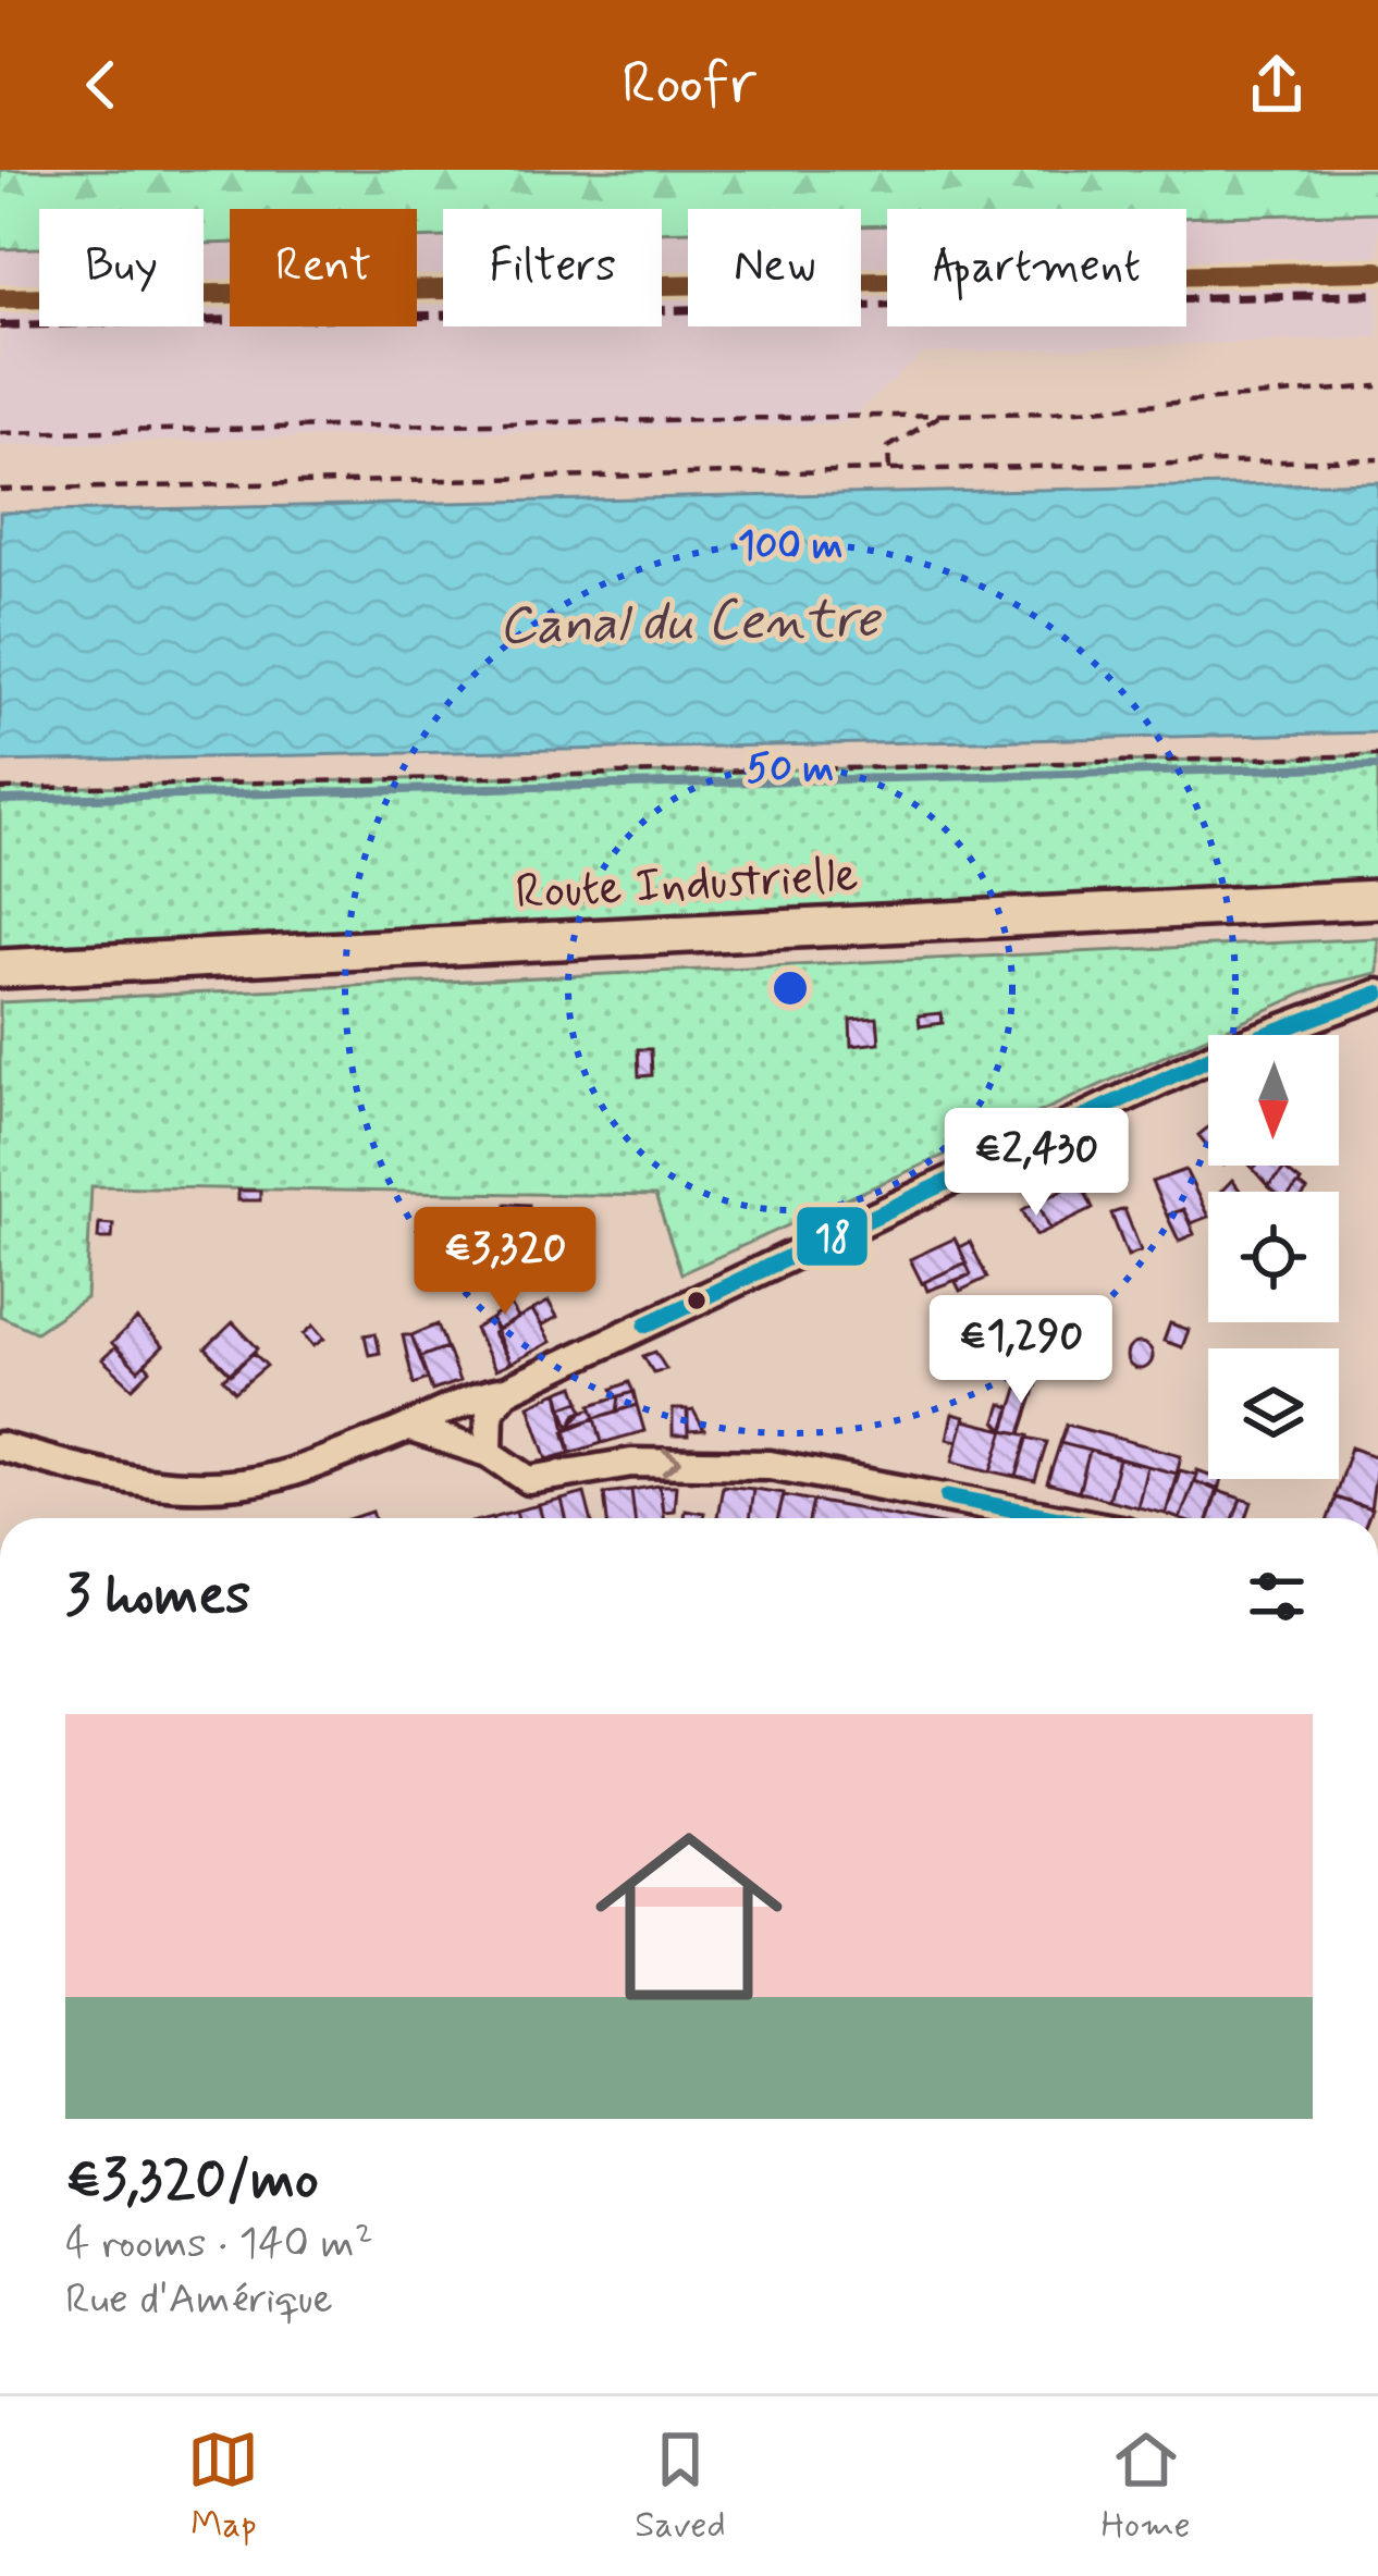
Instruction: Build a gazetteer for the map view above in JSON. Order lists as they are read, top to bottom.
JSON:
{
  "streets": {
    "main road": ["Route Industrielle"]
  },
  "water": ["Canal du Centre"],
  "lines": ["transit line 18"],
  "north": "bottom",
  "page": {
    "header": "Roofr",
    "chip": [
      "Buy",
      "Rent",
      "Filters",
      "New",
      "Apartment"
    ],
    "price": ["€2,430", "€3,320", "€1,290"],
    "heading": "3 homes",
    "list": [
      {
        "name": "€3,320/mo",
        "note": "4 rooms · 140 m² · Rue d'Amérique"
      }
    ],
    "tabs": ["Map", "Saved", "Home"]
  },
  "rings": ["100 m", "50 m"]
}
